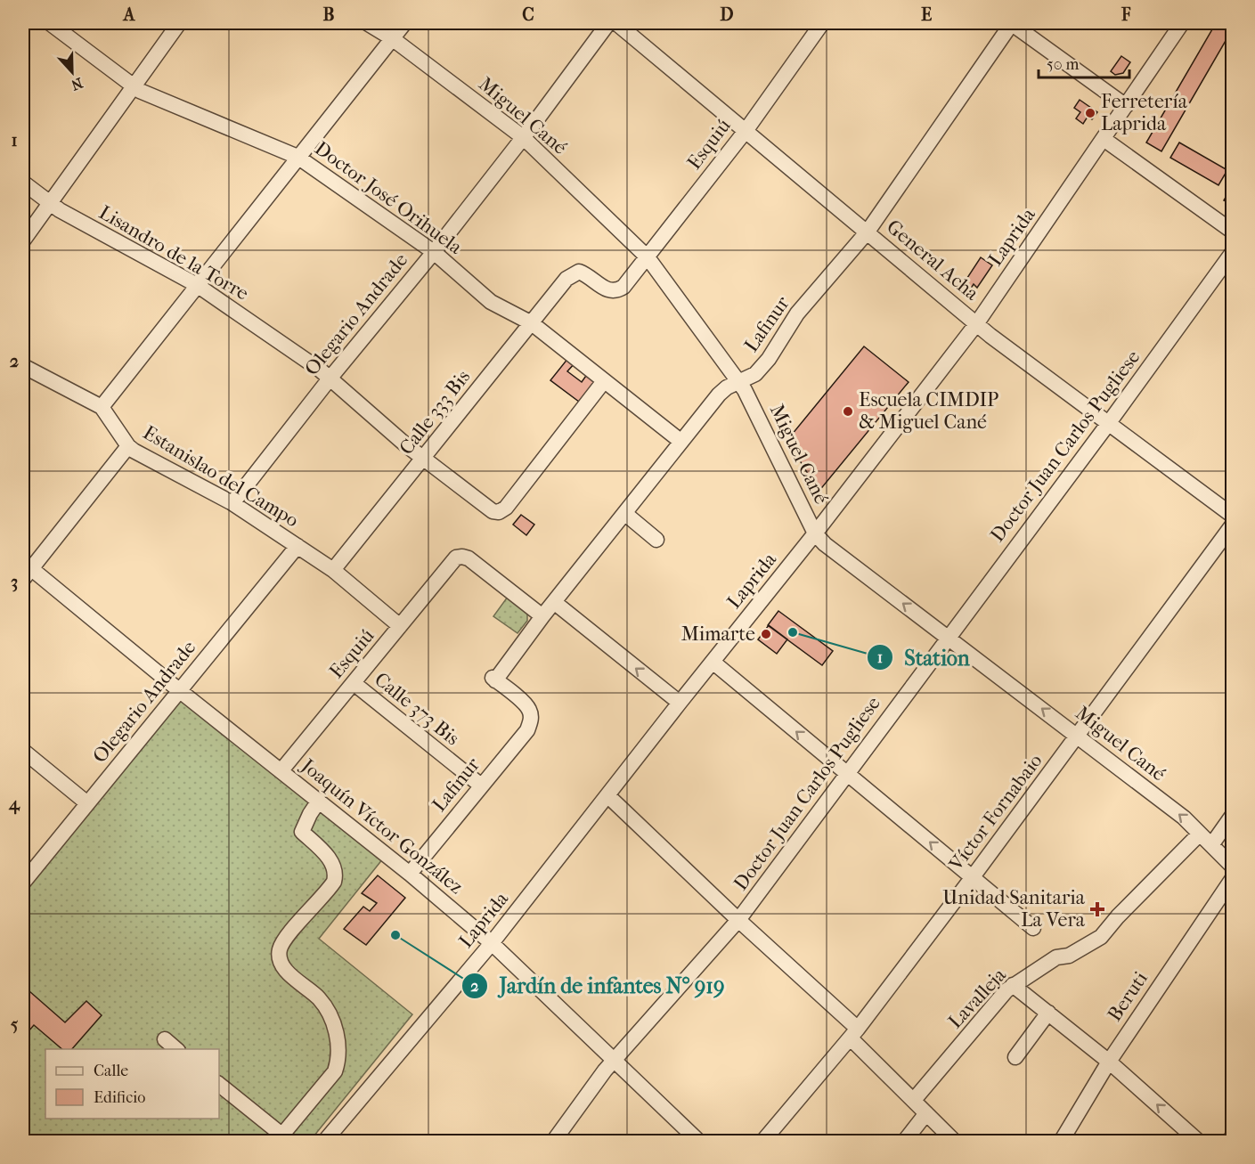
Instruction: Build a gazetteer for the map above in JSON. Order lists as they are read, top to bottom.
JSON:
{
  "streets": {
    "street": [
      "Miguel Cané",
      "Esquiú",
      "Doctor José Orihuela",
      "Laprida",
      "Lisandro de la Torre",
      "General Acha",
      "Olegario Andrade",
      "Lafinur",
      "Calle 333 Bis",
      "Doctor Juan Carlos Pugliese",
      "Estanislao del Campo",
      "Calle 373 Bis",
      "Víctor Fornabaio",
      "Joaquín Víctor González",
      "Beruti",
      "Lavalleja"
    ]
  },
  "crossings": [
    ["Miguel Cané", "Esquiú"],
    ["Miguel Cané", "Laprida"],
    ["Miguel Cané", "Olegario Andrade"],
    ["Miguel Cané", "Lafinur"],
    ["Miguel Cané", "Doctor Juan Carlos Pugliese"],
    ["Miguel Cané", "Víctor Fornabaio"],
    ["Miguel Cané", "Lavalleja"],
    ["Esquiú", "General Acha"],
    ["Esquiú", "Lafinur"],
    ["Esquiú", "Calle 333 Bis"],
    ["Esquiú", "Estanislao del Campo"],
    ["Esquiú", "Calle 373 Bis"],
    ["Esquiú", "Joaquín Víctor González"],
    ["Doctor José Orihuela", "Lisandro de la Torre"],
    ["Doctor José Orihuela", "Olegario Andrade"],
    ["Doctor José Orihuela", "Lafinur"],
    ["Doctor José Orihuela", "Calle 333 Bis"],
    ["Laprida", "General Acha"],
    ["Laprida", "Joaquín Víctor González"],
    ["Lisandro de la Torre", "Olegario Andrade"],
    ["Lisandro de la Torre", "Calle 333 Bis"],
    ["General Acha", "Lafinur"],
    ["General Acha", "Doctor Juan Carlos Pugliese"],
    ["Olegario Andrade", "Estanislao del Campo"],
    ["Olegario Andrade", "Joaquín Víctor González"],
    ["Lafinur", "Calle 373 Bis"],
    ["Lafinur", "Joaquín Víctor González"],
    ["Calle 333 Bis", "Estanislao del Campo"],
    ["Doctor Juan Carlos Pugliese", "Joaquín Víctor González"]
  ],
  "one_way": ["Miguel Cané"],
  "places": {
    "other": [
      "Ferretería Laprida",
      "Escuela CIMDIP & Miguel Cané",
      "Station",
      "Mimarte",
      "Jardín de infantes N° 919"
    ],
    "health": ["Unidad Sanitaria La Vera"]
  },
  "legend": ["Calle", "Edificio"],
  "scale_bar": "50 m",
  "north": "bottom",
  "grid": {
    "columns": [
      "A",
      "B",
      "C",
      "D",
      "E",
      "F"
    ],
    "rows": [
      "1",
      "2",
      "3",
      "4",
      "5"
    ]
  }
}
